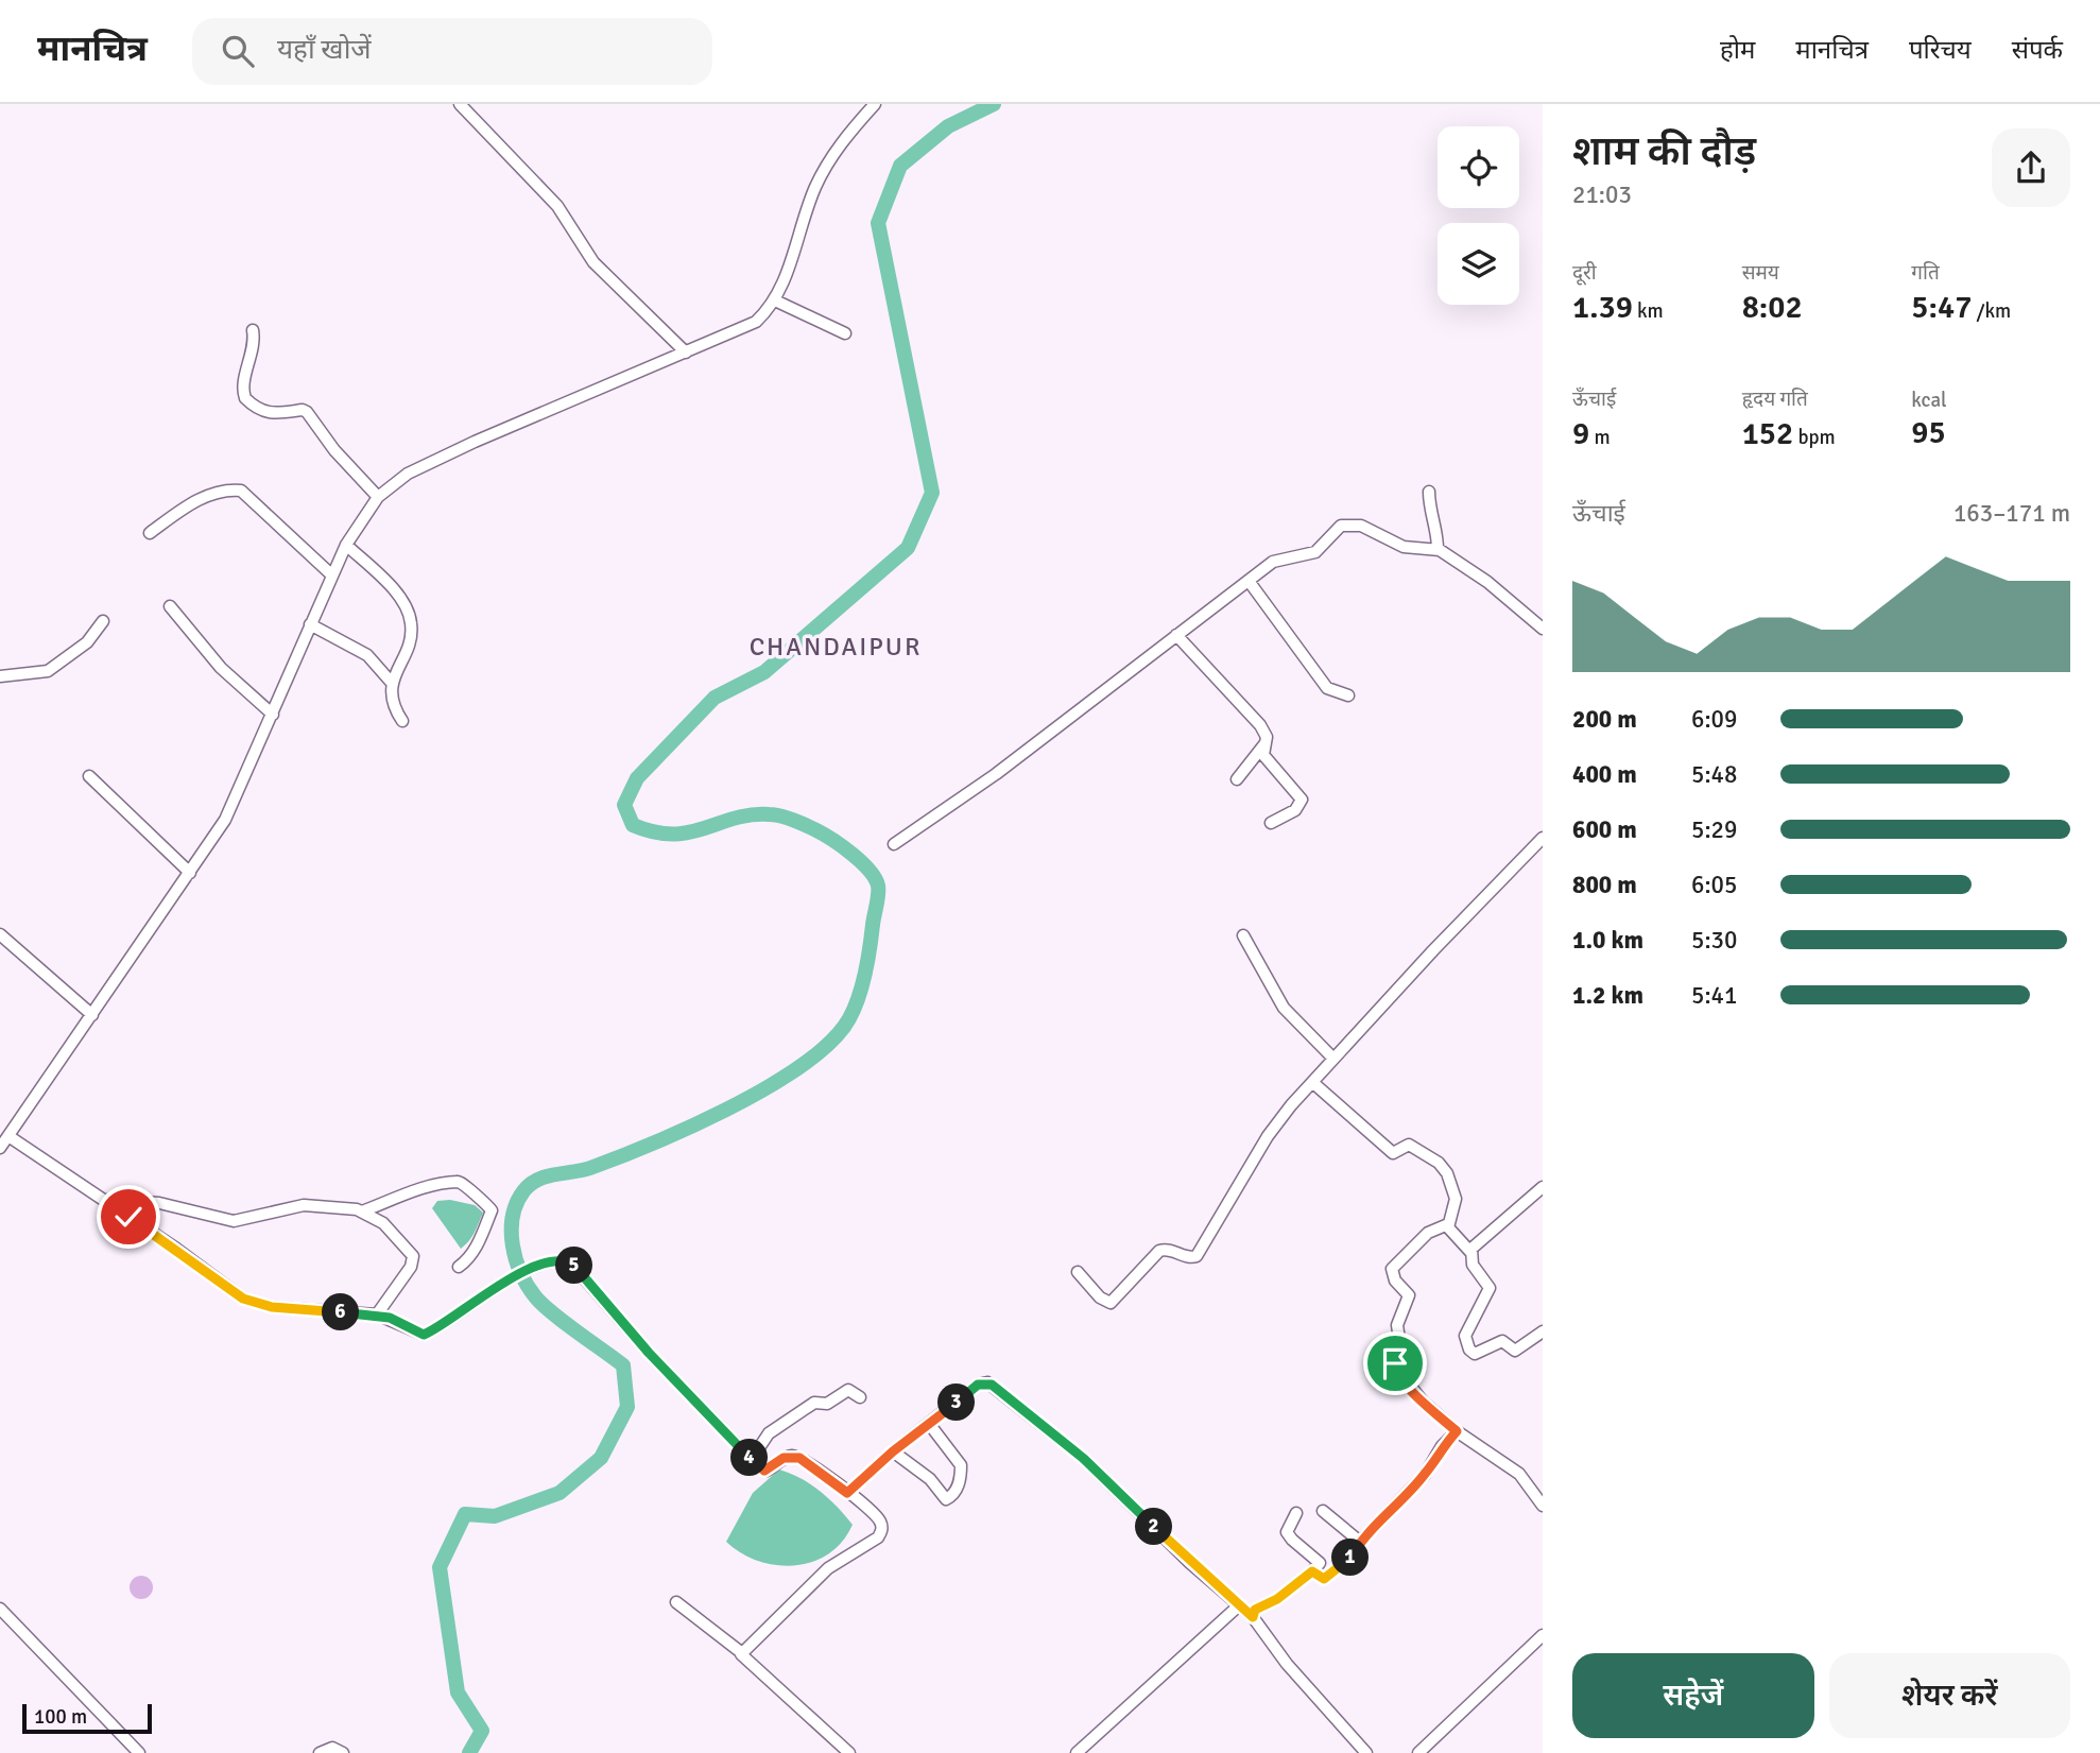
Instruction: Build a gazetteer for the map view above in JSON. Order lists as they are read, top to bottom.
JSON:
{
  "districts": ["CHANDAIPUR"],
  "scale_bar": "100 m",
  "page": {
    "header": "मानचित्र",
    "search": "यहाँ खोजें",
    "nav": [
      "होम",
      "मानचित्र",
      "परिचय",
      "संपर्क"
    ],
    "heading": ["शाम की दौड़", "21:03"],
    "stats": [
      ["दूरी", "1.39 km"],
      ["समय", "8:02"],
      ["गति", "5:47 /km"],
      ["ऊँचाई", "9 m"],
      ["हृदय गति", "152 bpm"],
      ["kcal", "95"]
    ],
    "chart": ["ऊँचाई", "163–171 m"],
    "list": [
      {
        "name": "200 m",
        "note": "6:09"
      },
      {
        "name": "400 m",
        "note": "5:48"
      },
      {
        "name": "600 m",
        "note": "5:29"
      },
      {
        "name": "800 m",
        "note": "6:05"
      },
      {
        "name": "1.0 km",
        "note": "5:30"
      },
      {
        "name": "1.2 km",
        "note": "5:41"
      }
    ],
    "pins": [
      "5",
      "6",
      "3",
      "4",
      "2",
      "1"
    ],
    "buttons": ["सहेजें", "शेयर करें"],
    "scale": "100 m"
  }
}
